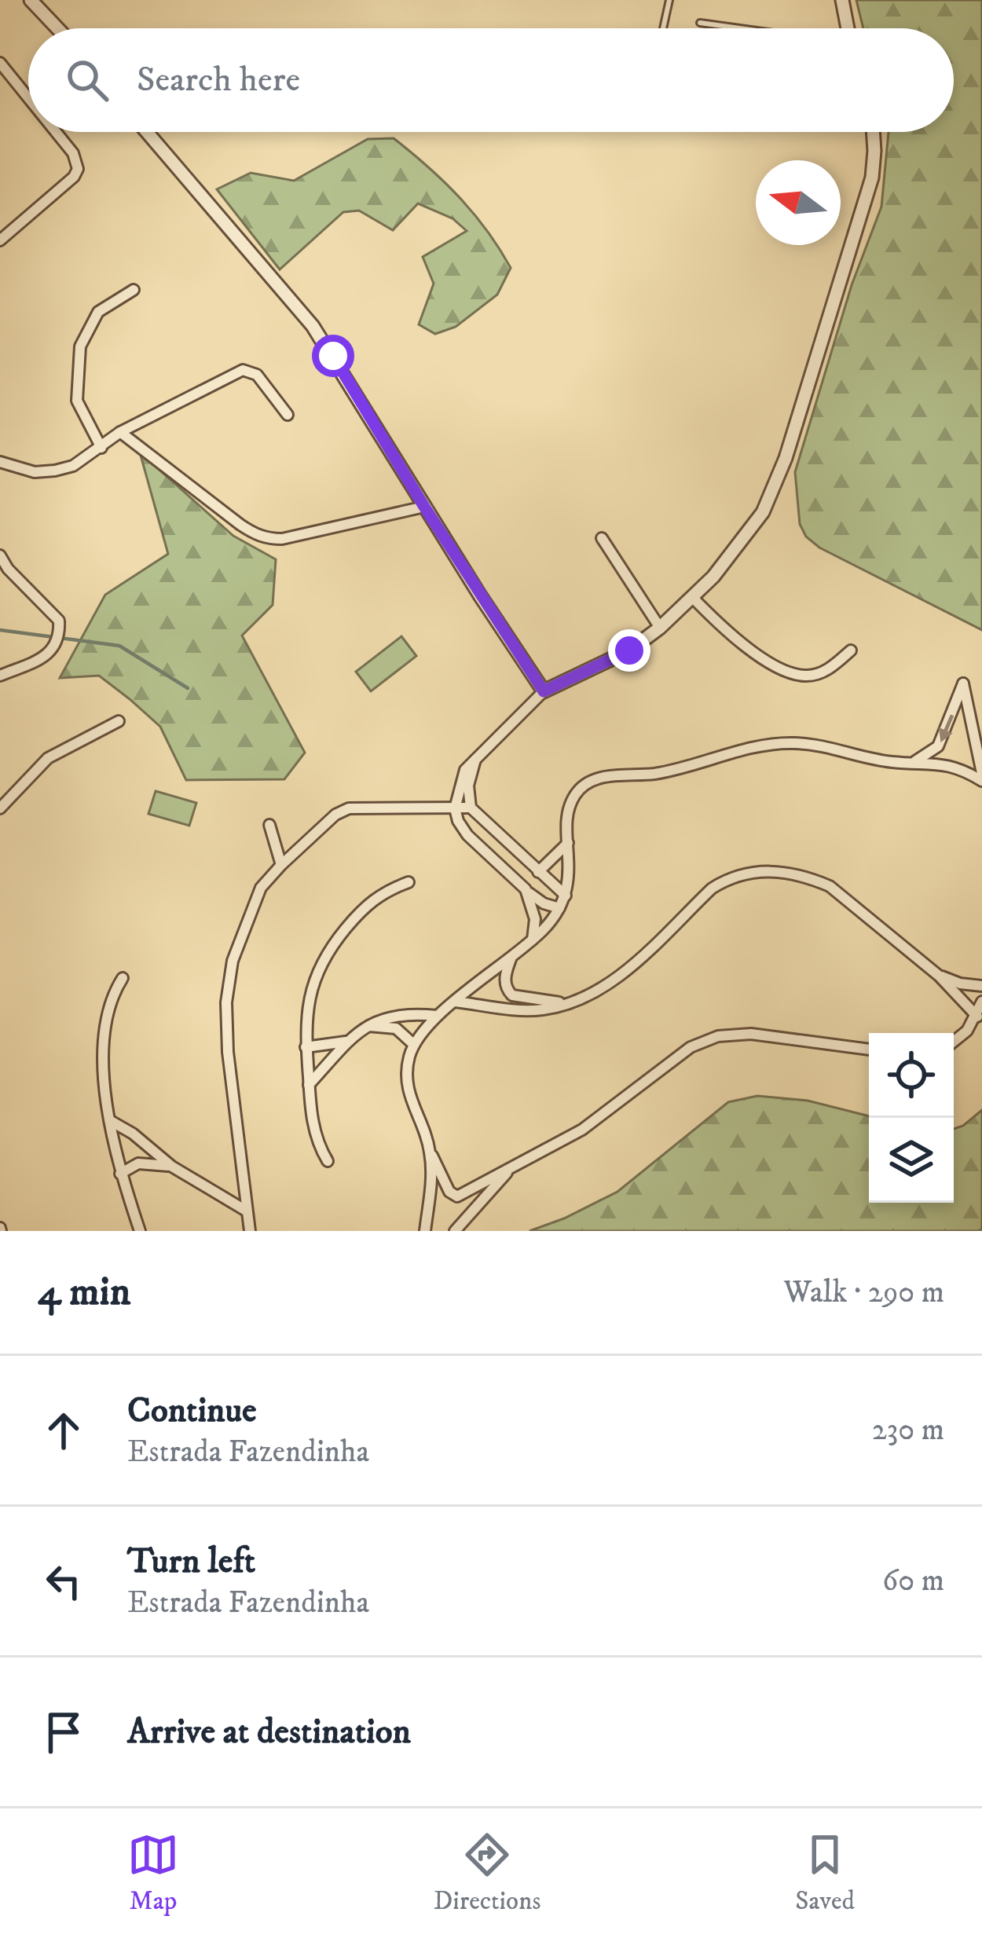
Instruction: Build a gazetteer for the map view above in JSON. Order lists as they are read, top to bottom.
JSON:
{
  "north": "left",
  "page": {
    "search": "Search here",
    "heading": ["4 min", "Walk · 290 m"],
    "list": [
      ["Continue", "Estrada Fazendinha", "230 m"],
      ["Turn left", "Estrada Fazendinha", "60 m"],
      "Arrive at destination"
    ],
    "nav": ["Map", "Directions", "Saved"]
  }
}
